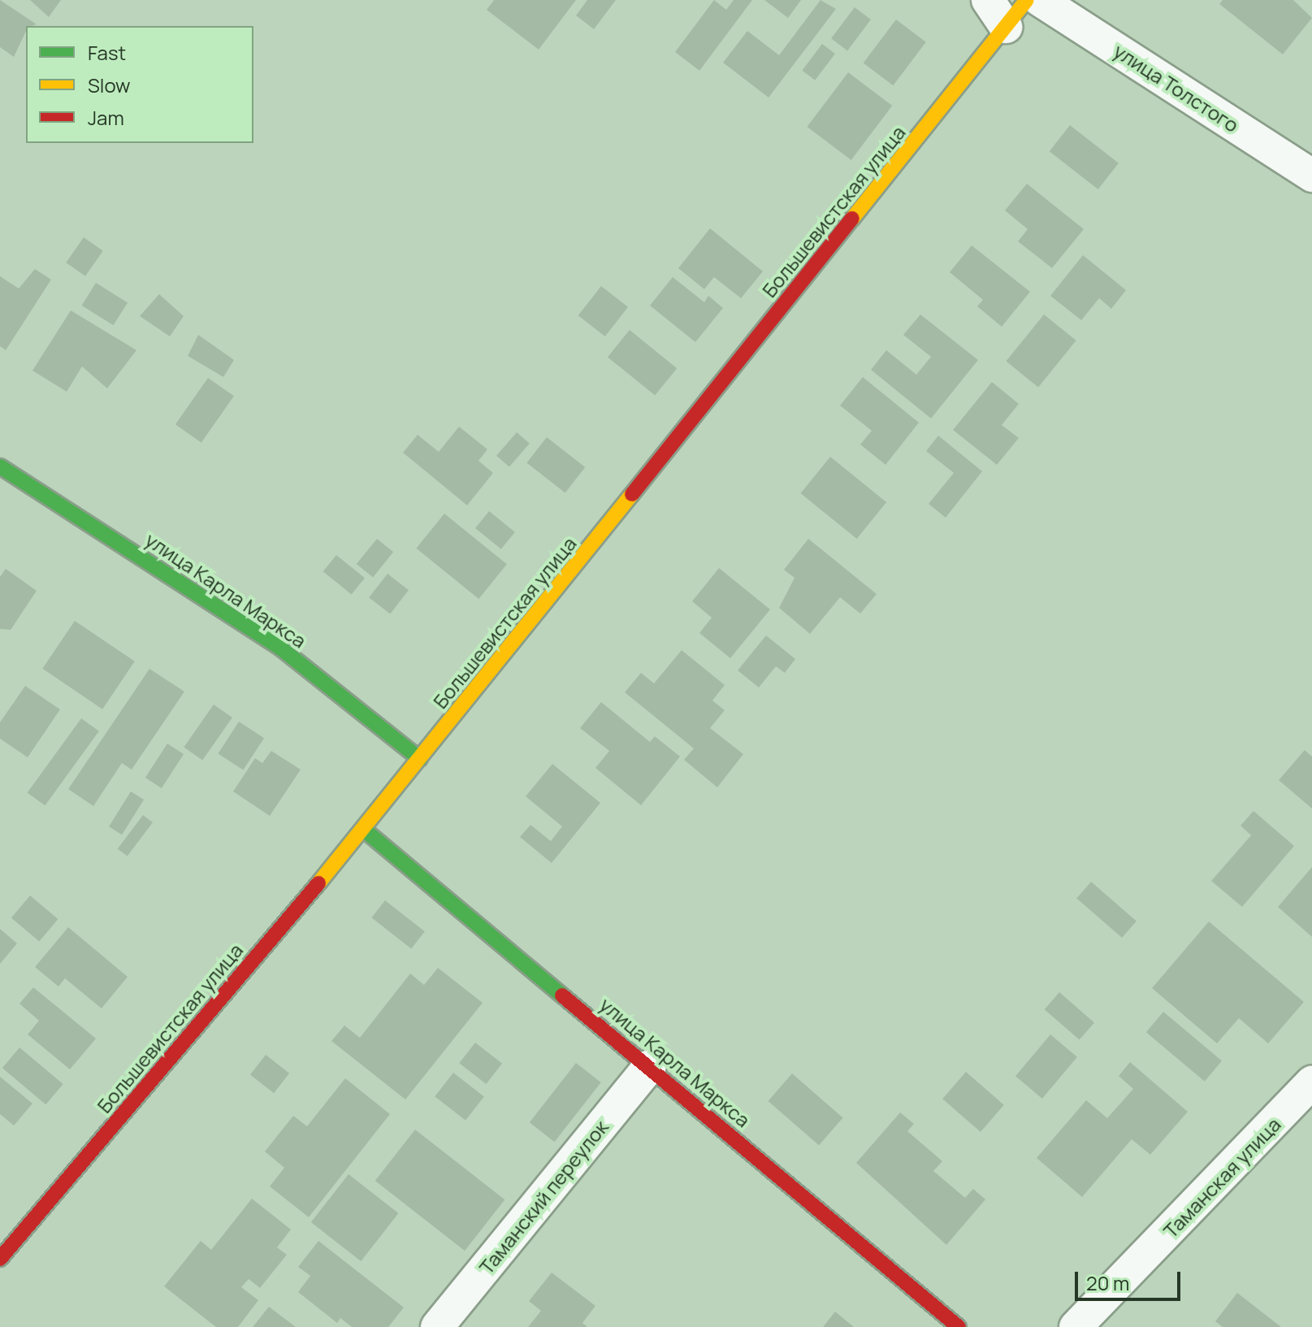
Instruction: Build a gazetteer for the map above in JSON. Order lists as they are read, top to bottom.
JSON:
{
  "streets": {
    "street": [
      "улица Толстого",
      "Большевистская улица",
      "улица Карла Маркса",
      "Таманская улица",
      "Таманский переулок"
    ]
  },
  "crossings": [
    ["Большевистская улица", "улица Карла Маркса"],
    ["улица Карла Маркса", "Таманский переулок"]
  ],
  "legend": ["Fast", "Slow", "Jam"],
  "scale_bar": "20 m"
}
